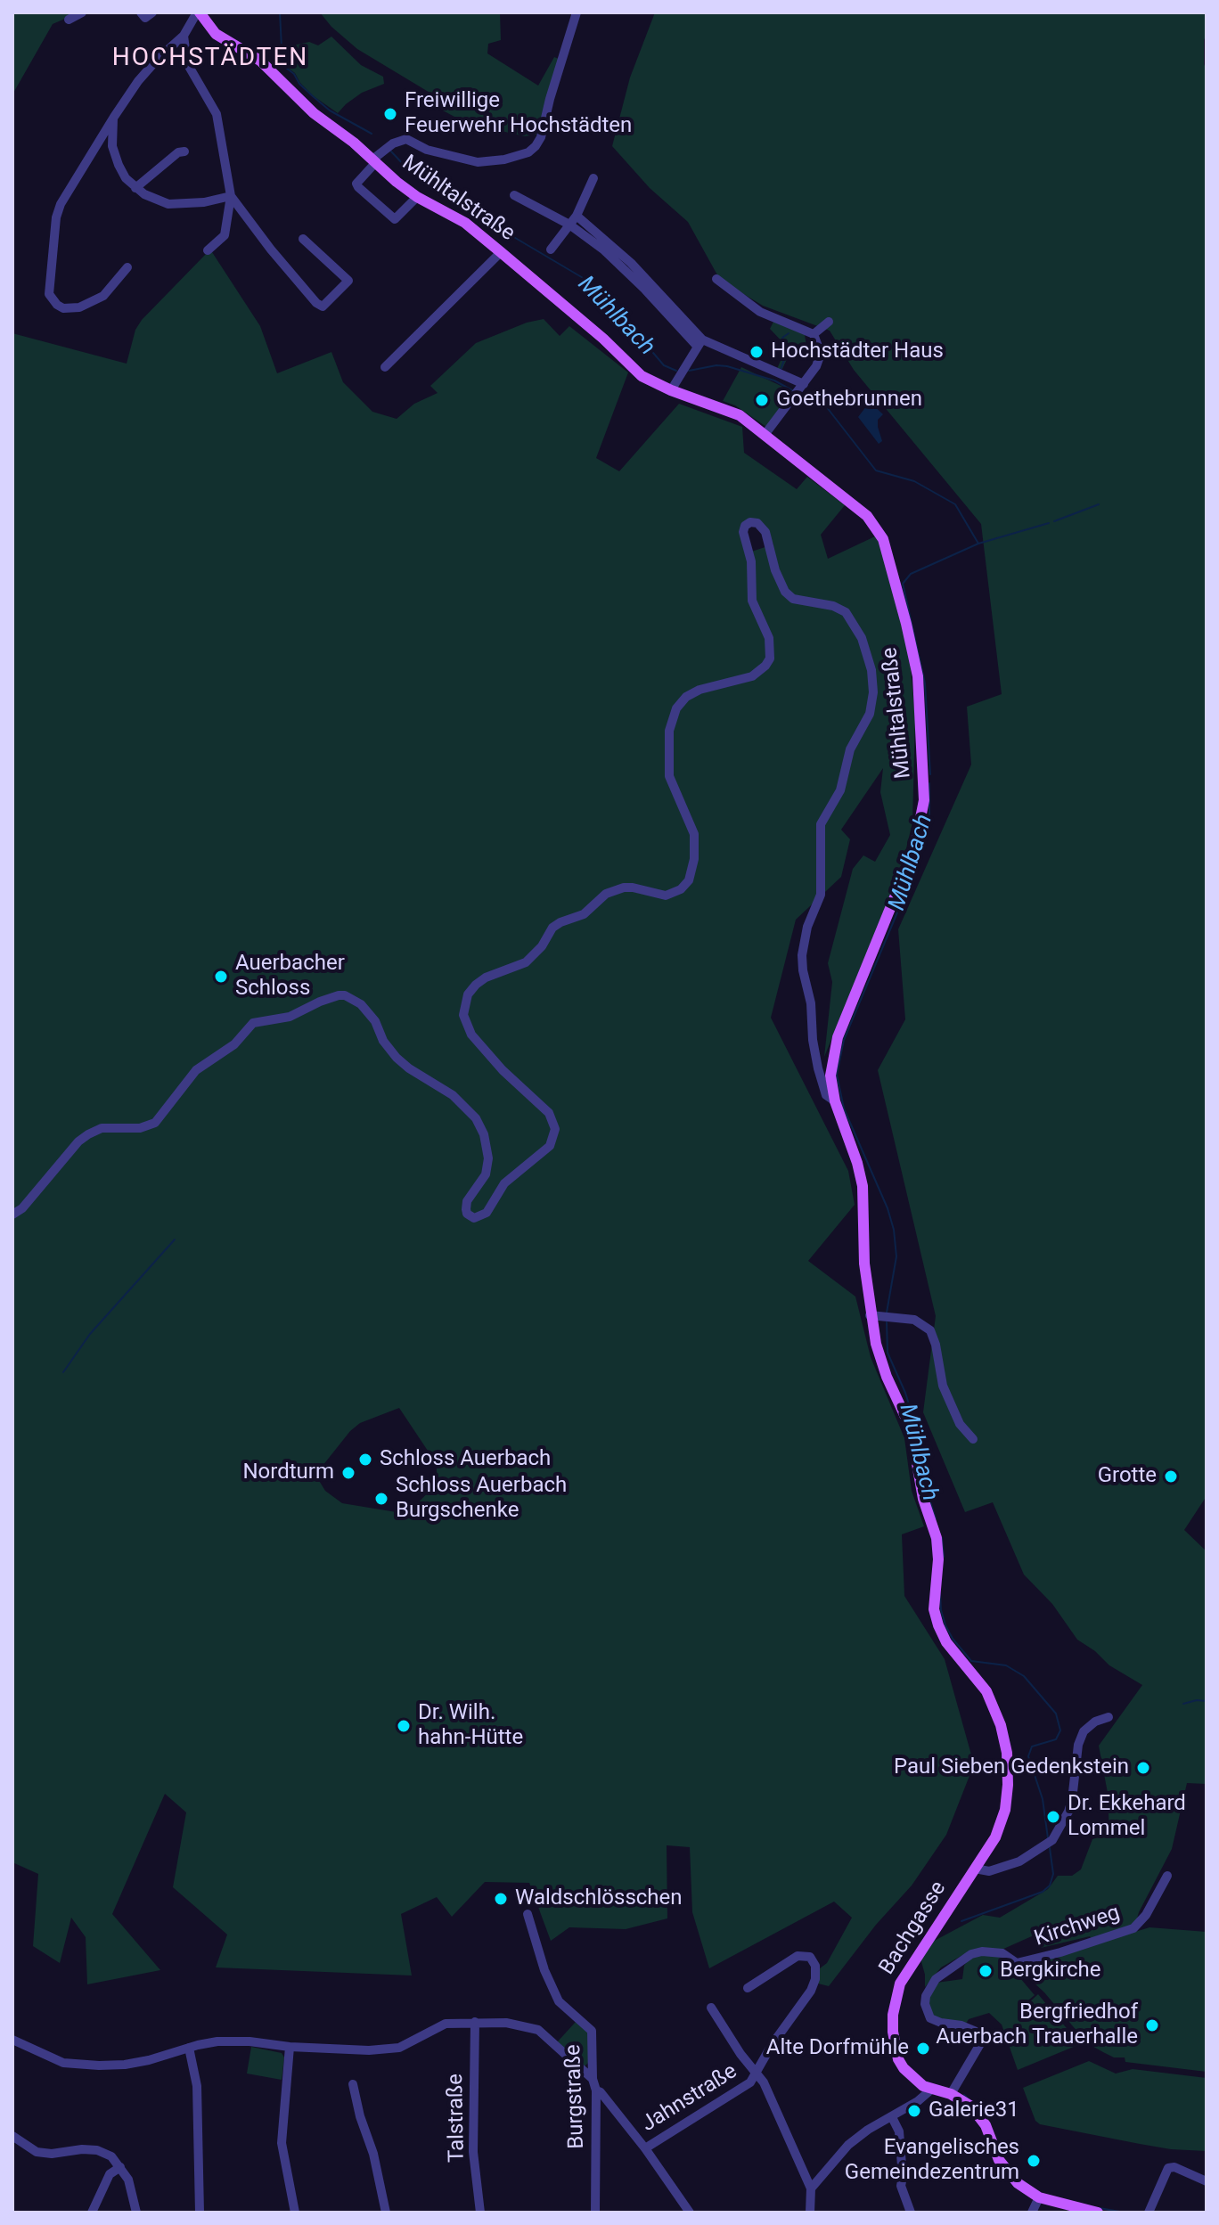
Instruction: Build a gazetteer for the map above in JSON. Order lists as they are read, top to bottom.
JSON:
{
  "streets": {
    "main road": ["Mühltalstraße", "Bachgasse"],
    "street": [
      "Kirchweg",
      "Burgstraße",
      "Jahnstraße",
      "Talstraße"
    ]
  },
  "crossings": [
    ["Mühltalstraße", "Bachgasse"],
    ["Kirchweg", "Bachgasse"]
  ],
  "districts": ["HOCHSTÄDTEN"],
  "water": ["Mühlbach"],
  "places": [
    "Freiwillige Feuerwehr Hochstädten",
    "Hochstädter Haus",
    "Goethebrunnen",
    "Auerbacher Schloss",
    "Schloss Auerbach",
    "Nordturm",
    "Grotte",
    "Schloss Auerbach Burgschenke",
    "Dr. Wilh. hahn-Hütte",
    "Paul Sieben Gedenkstein",
    "Dr. Ekkehard Lommel",
    "Waldschlösschen",
    "Bergkirche",
    "Bergfriedhof Auerbach Trauerhalle",
    "Alte Dorfmühle",
    "Galerie31",
    "Evangelisches Gemeindezentrum"
  ]
}
